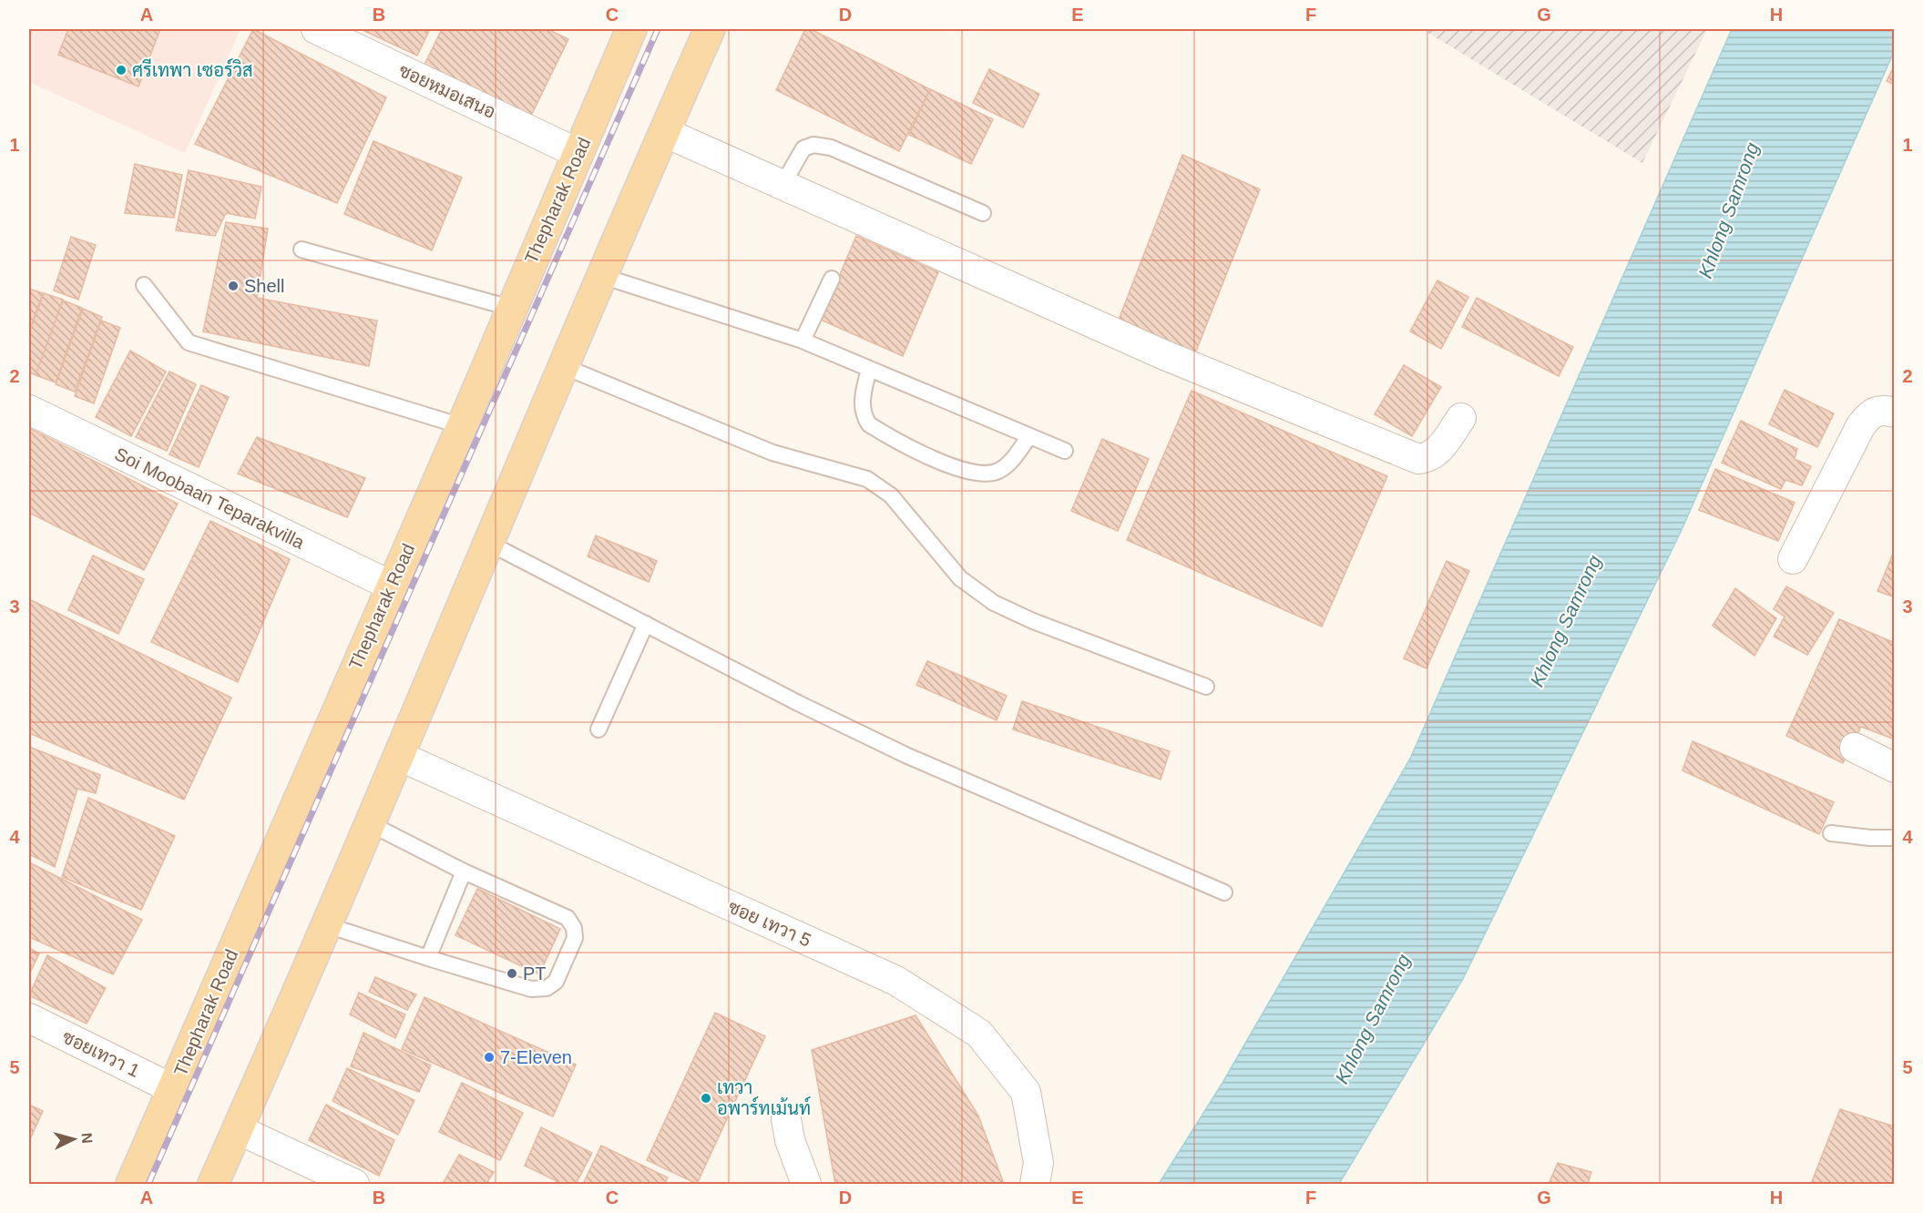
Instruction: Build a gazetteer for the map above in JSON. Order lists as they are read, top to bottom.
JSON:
{
  "streets": {
    "main road": ["Thepharak Road"],
    "street": [
      "ซอยหมอเสนอ",
      "Soi Moobaan Teparakvilla",
      "ซอย เทวา 5",
      "ซอยเทวา 1"
    ]
  },
  "crossings": [
    ["ซอยหมอเสนอ", "Thepharak Road"],
    ["Thepharak Road", "Soi Moobaan Teparakvilla"],
    ["Thepharak Road", "ซอยเทวา 1"]
  ],
  "water": ["Khlong Samrong"],
  "places": [
    "ศรีเทพา เซอร์วิส",
    "Shell",
    "PT",
    "7-Eleven",
    "เทวา อพาร์ทเม้นท์"
  ],
  "north": "right",
  "grid": {
    "columns": [
      "A",
      "B",
      "C",
      "D",
      "E",
      "F",
      "G",
      "H"
    ],
    "rows": [
      "1",
      "2",
      "3",
      "4",
      "5"
    ]
  }
}
